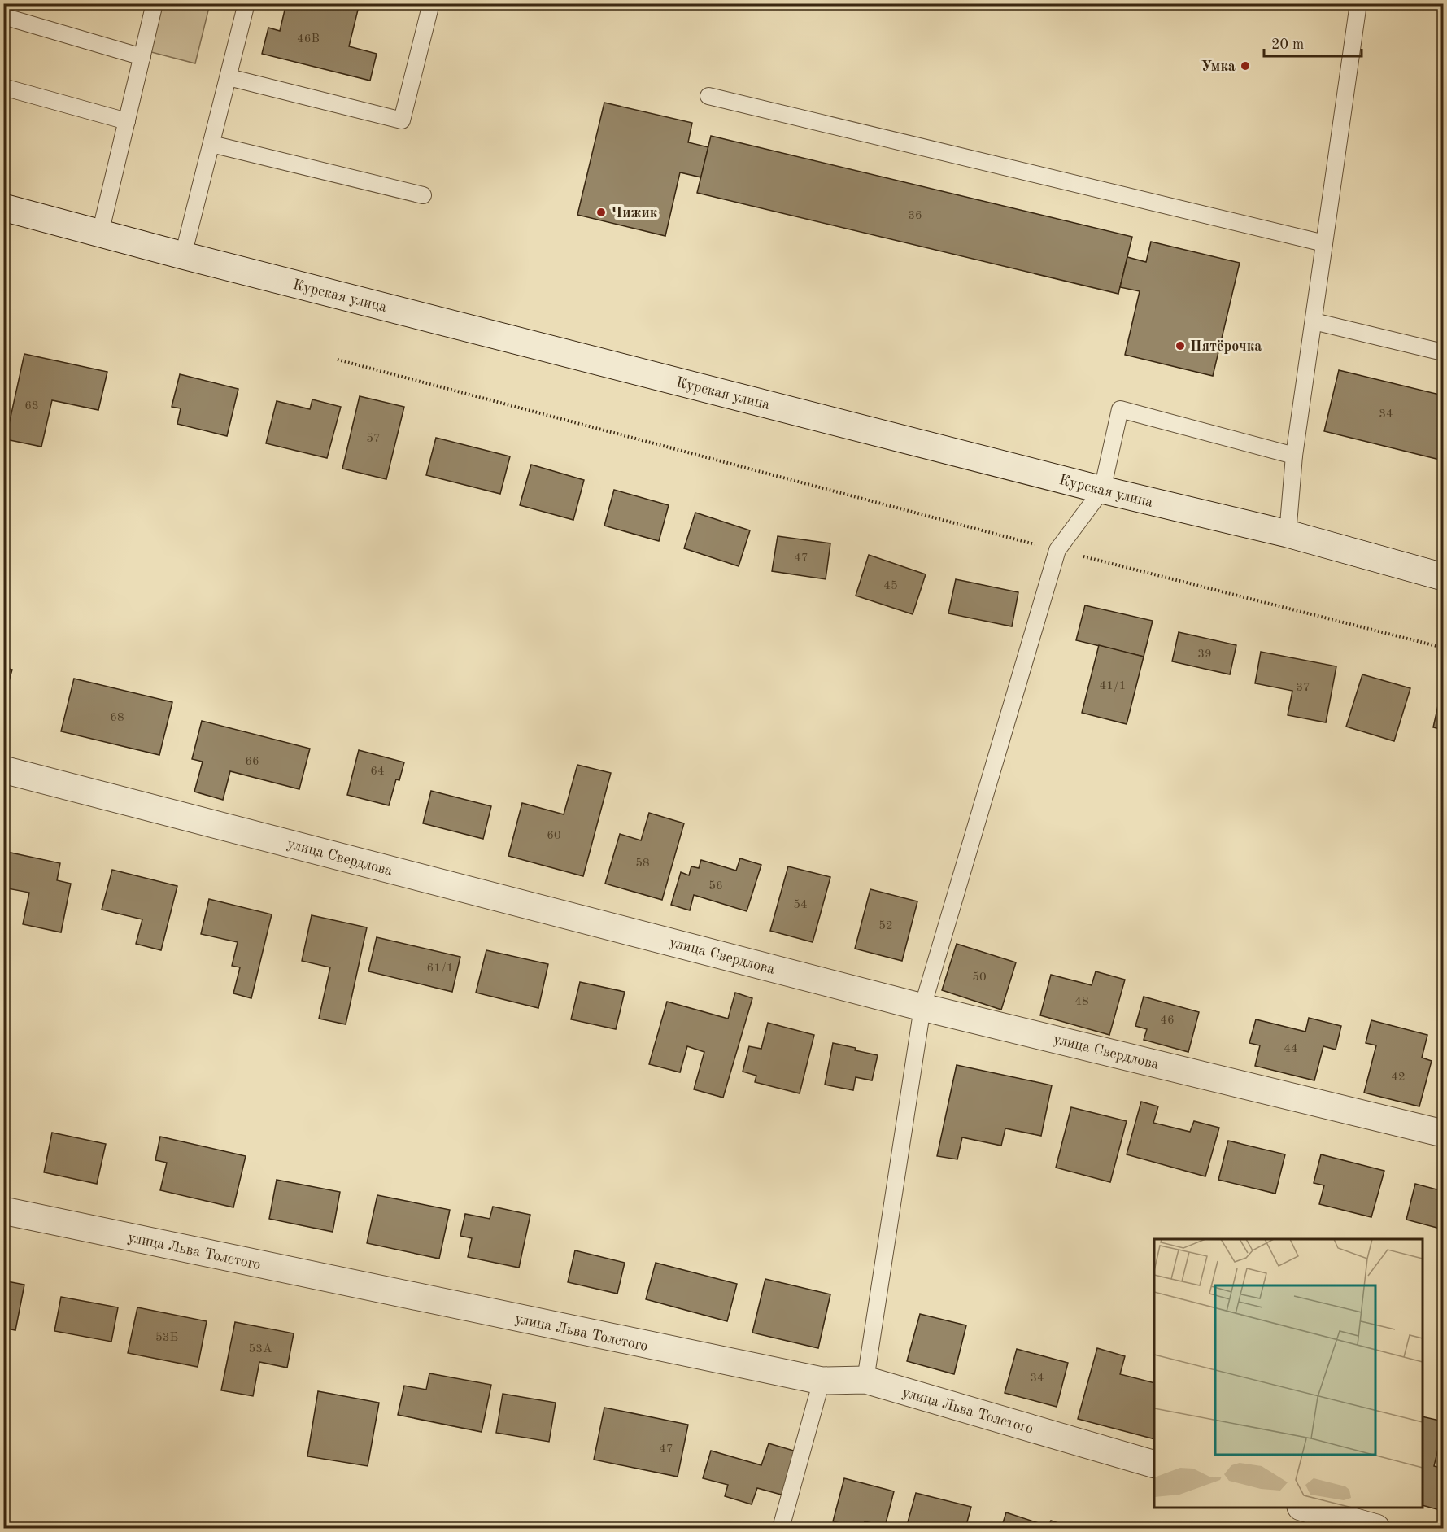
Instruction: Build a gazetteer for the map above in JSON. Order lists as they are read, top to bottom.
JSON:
{
  "streets": {
    "street": ["Курская улица", "улица Свердлова", "улица Льва Толстого"]
  },
  "places": ["Умка", "Чижик", "Пятёрочка"],
  "house_numbers": [
    "46В",
    "36",
    "63",
    "34",
    "57",
    "47",
    "45",
    "39",
    "41/1",
    "37",
    "68",
    "66",
    "64",
    "60",
    "58",
    "56",
    "54",
    "52",
    "61/1",
    "50",
    "48",
    "46",
    "44",
    "42",
    "53Б",
    "53А",
    "34",
    "47"
  ],
  "scale_bar": "20 m"
}
